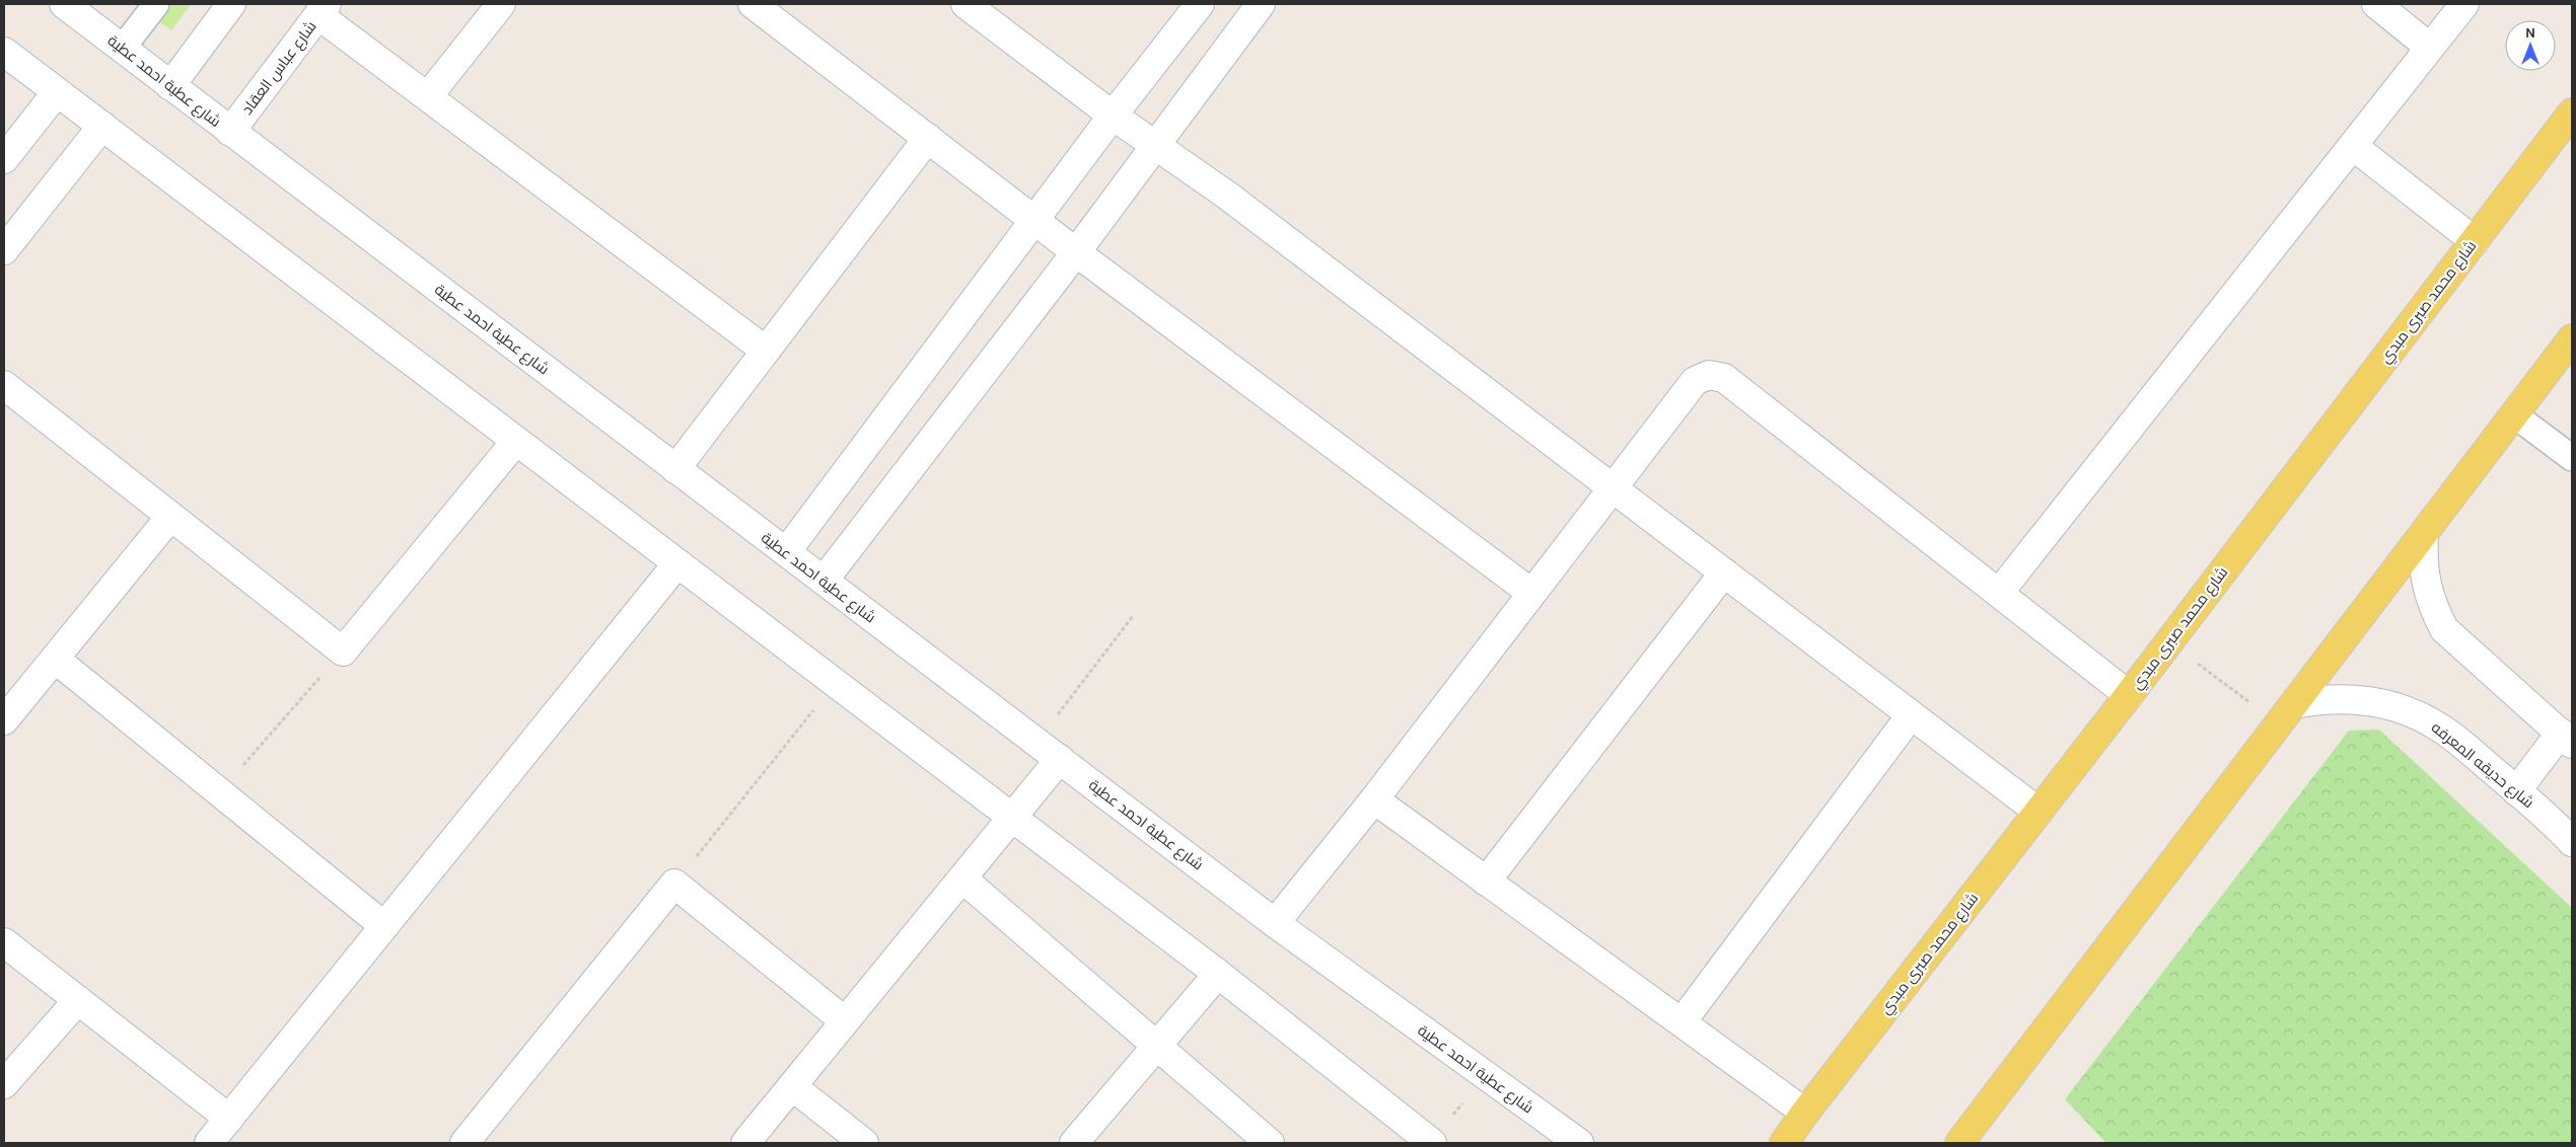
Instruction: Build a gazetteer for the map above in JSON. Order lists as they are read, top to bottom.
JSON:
{
  "streets": {
    "main road": ["شارع محمد صبرى مبدي"],
    "street": ["شارع عباس العقاد", "شارع عطية احمد عطية", "شارع حديقه المعرفه"]
  },
  "crossings": [
    ["شارع عباس العقاد", "شارع عطية احمد عطية"]
  ],
  "north": "top"
}
